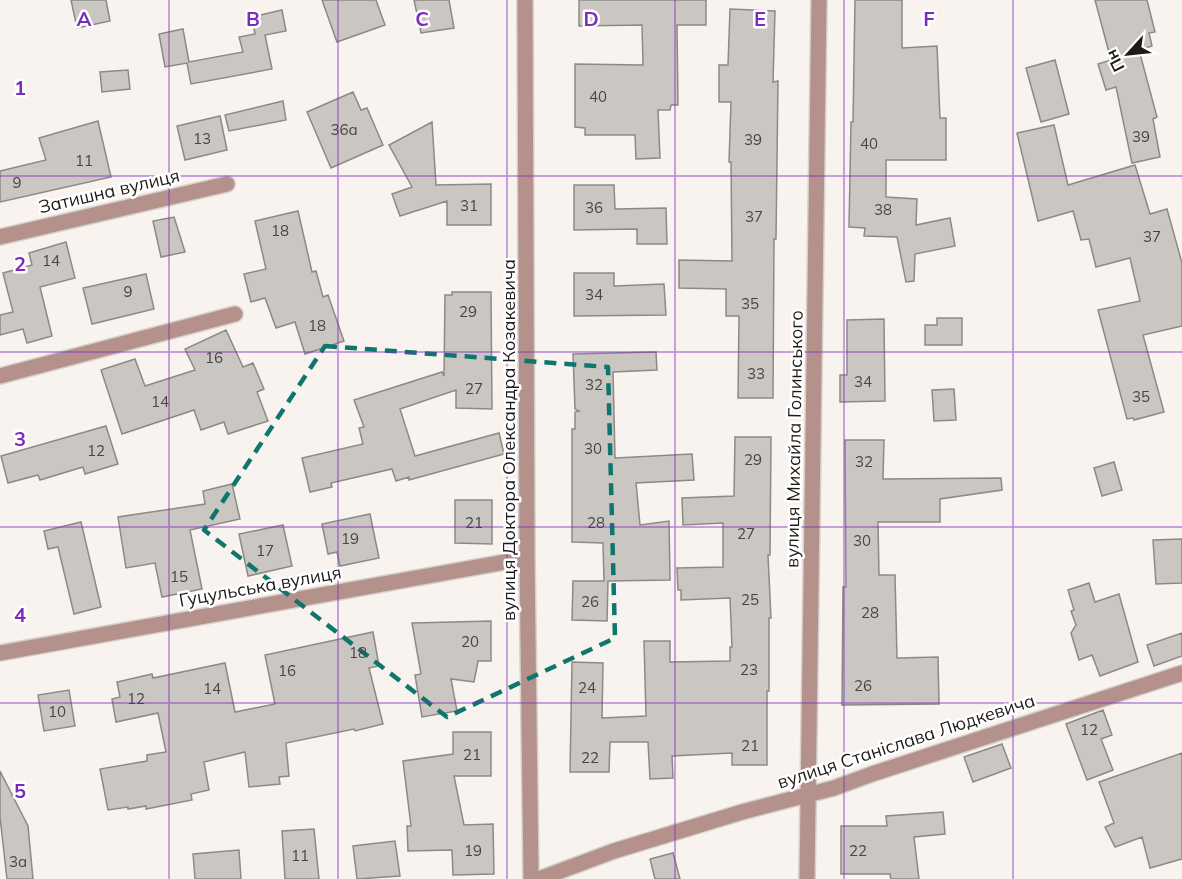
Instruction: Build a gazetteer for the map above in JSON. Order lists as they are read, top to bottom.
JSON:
{
  "streets": {
    "street": [
      "Затишна вулиця",
      "вулиця Михайла Голинського",
      "вулиця Доктора Олександра Козакевича",
      "Гуцульська вулиця",
      "вулиця Станіслава Людкевича"
    ]
  },
  "crossings": [
    ["вулиця Михайла Голинського", "вулиця Станіслава Людкевича"],
    ["вулиця Доктора Олександра Козакевича", "Гуцульська вулиця"]
  ],
  "house_numbers": [
    "40",
    "36а",
    "39",
    "13",
    "39",
    "40",
    "11",
    "9",
    "31",
    "36",
    "38",
    "37",
    "18",
    "37",
    "14",
    "9",
    "34",
    "35",
    "29",
    "18",
    "16",
    "33",
    "34",
    "32",
    "27",
    "35",
    "14",
    "30",
    "12",
    "29",
    "32",
    "21",
    "28",
    "27",
    "19",
    "30",
    "17",
    "15",
    "25",
    "26",
    "28",
    "20",
    "18",
    "23",
    "16",
    "26",
    "24",
    "14",
    "12",
    "10",
    "12",
    "21",
    "21",
    "22",
    "19",
    "22",
    "11",
    "3а"
  ],
  "north": "bottom left",
  "grid": {
    "columns": [
      "A",
      "B",
      "C",
      "D",
      "E",
      "F"
    ],
    "rows": [
      "1",
      "2",
      "3",
      "4",
      "5"
    ]
  }
}
